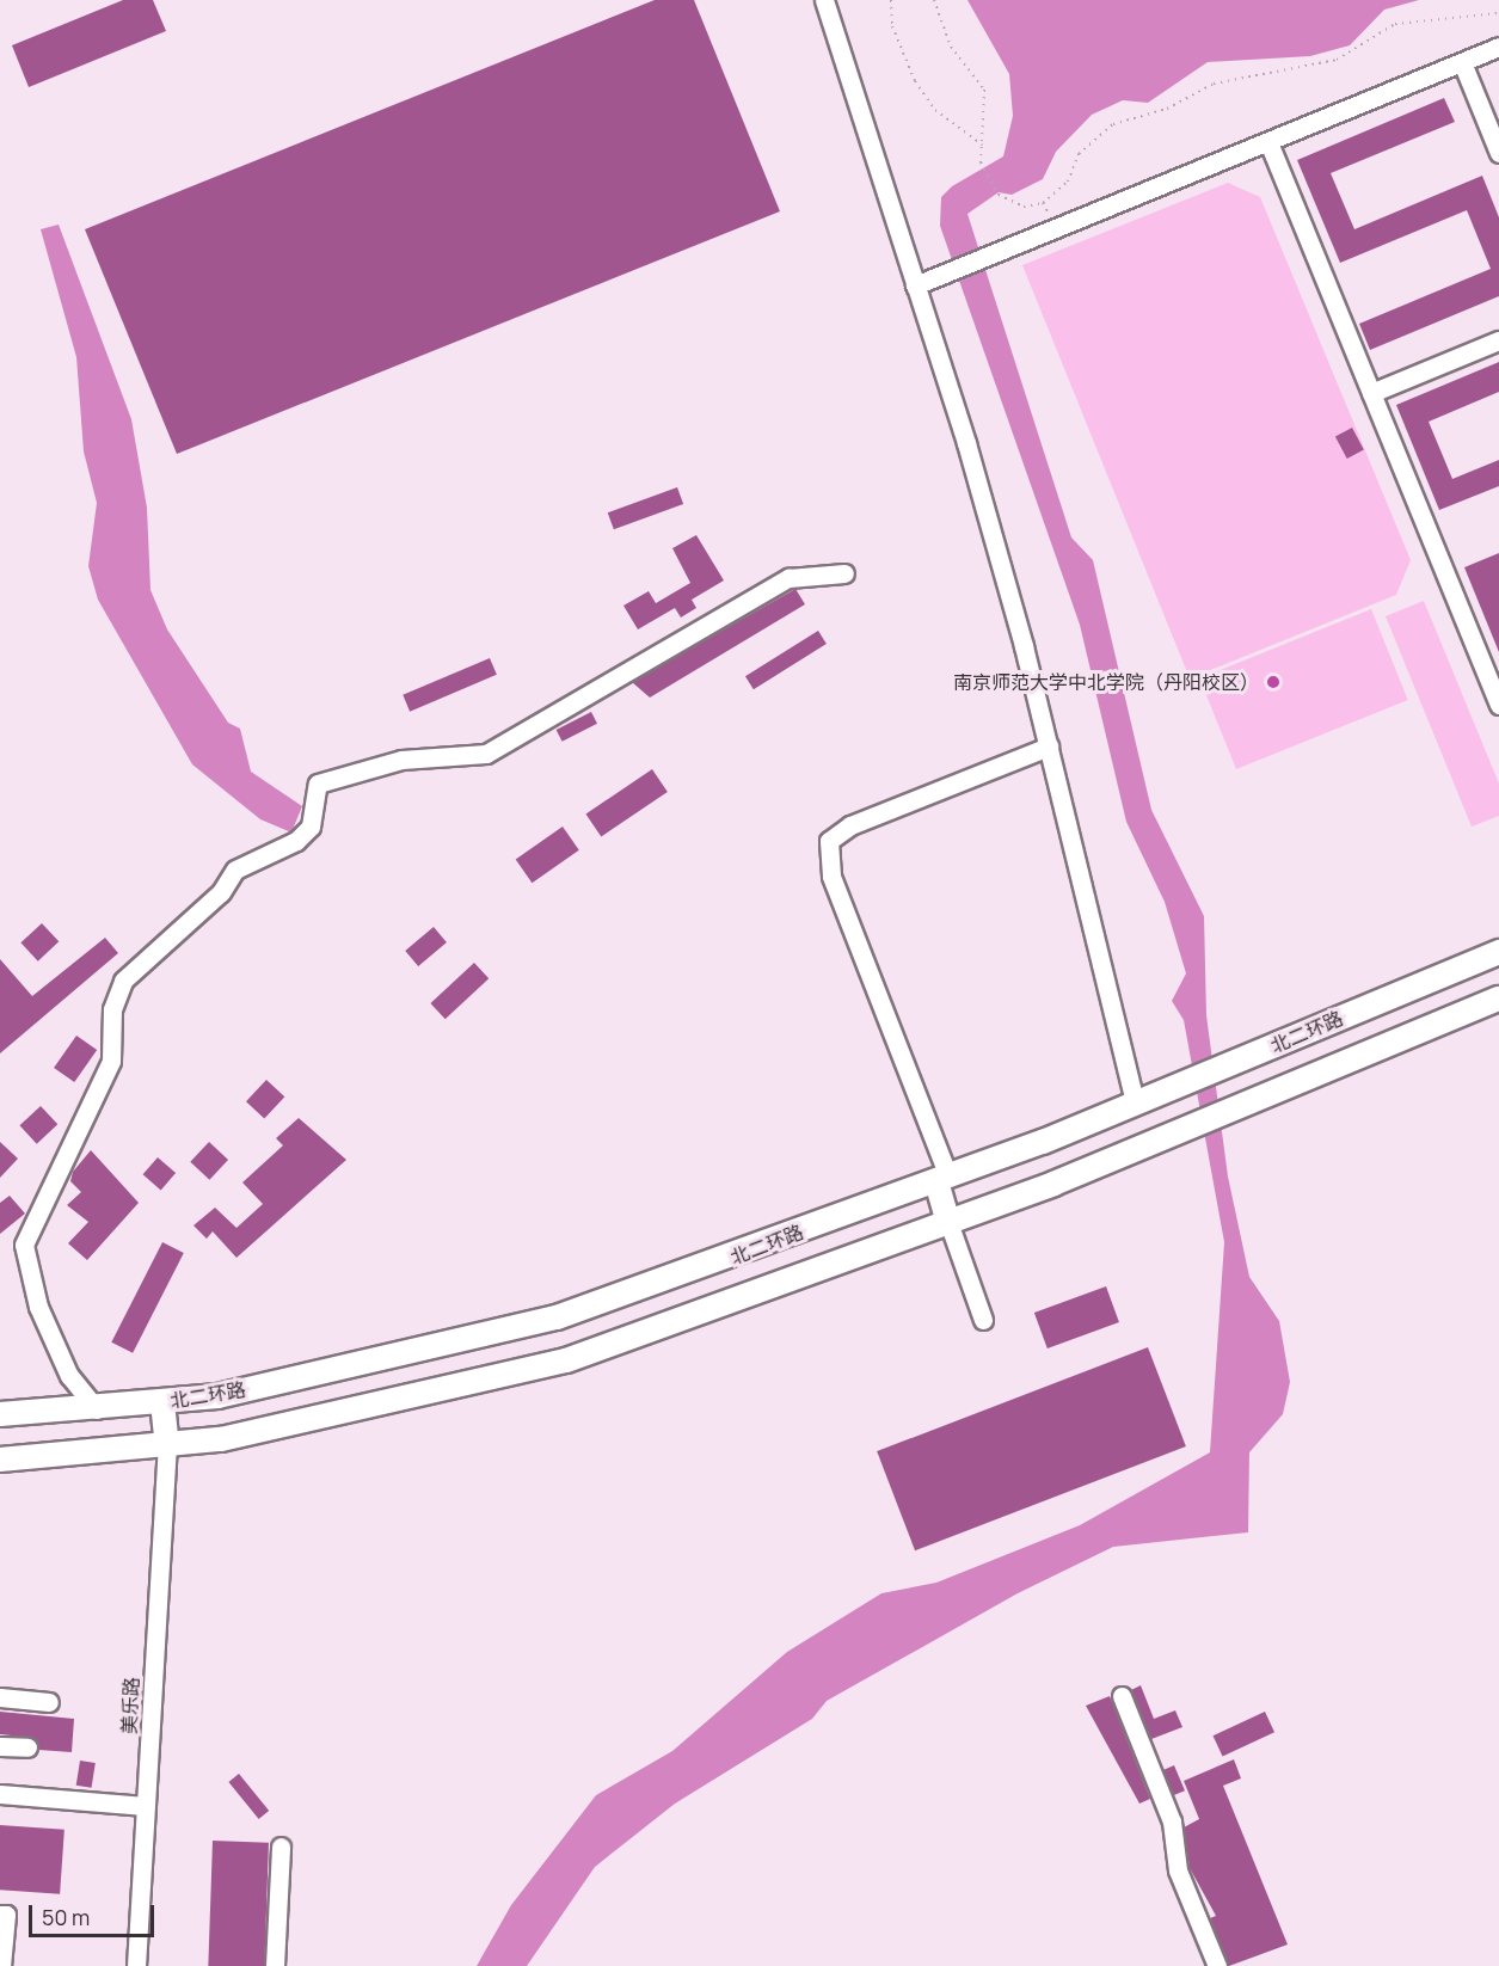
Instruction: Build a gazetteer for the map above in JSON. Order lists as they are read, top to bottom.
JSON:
{
  "streets": {
    "main road": ["北二环路"],
    "street": ["美乐路"]
  },
  "places": ["南京师范大学中北学院（丹阳校区）"],
  "scale_bar": "50 m"
}
